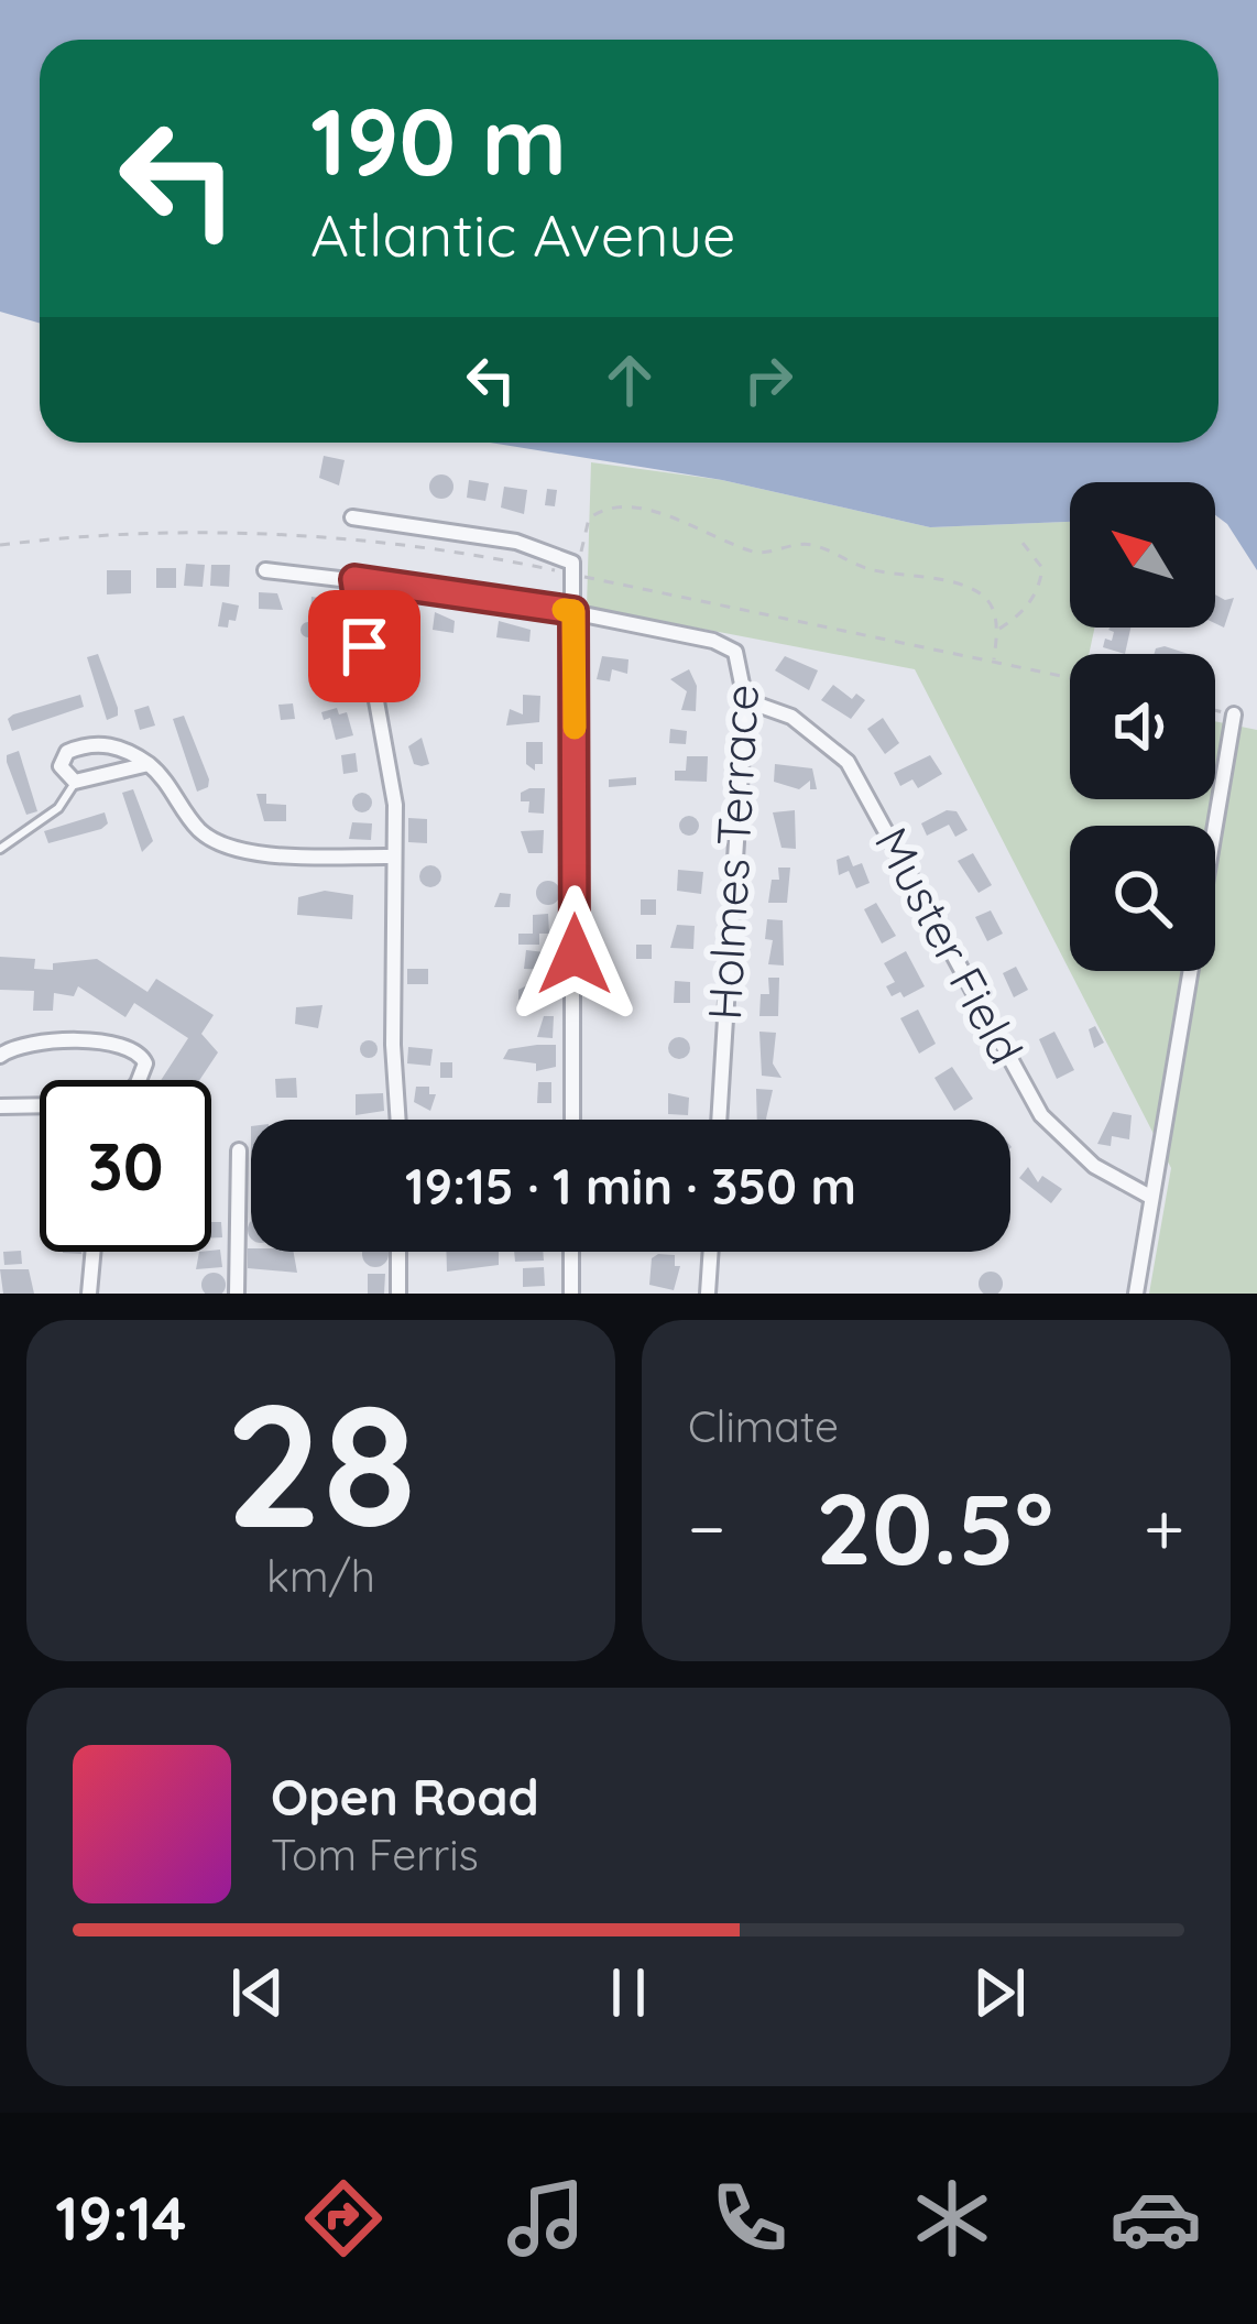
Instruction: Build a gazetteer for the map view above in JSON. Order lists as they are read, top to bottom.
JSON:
{
  "streets": {
    "street": ["Holmes Terrace", "Muster Field"]
  },
  "crossings": [
    ["Holmes Terrace", "Muster Field"]
  ],
  "north": "top left",
  "page": {
    "turn": ["190 m", "Atlantic Avenue"],
    "limit": "30",
    "trip": "19:15 · 1 min · 350 m",
    "tile": [
      ["28", "km/h"],
      "Climate"
    ],
    "heat": ["−", "20.5°", "+"],
    "song": ["Open Road", "Tom Ferris"],
    "tabs": "19:14"
  }
}
